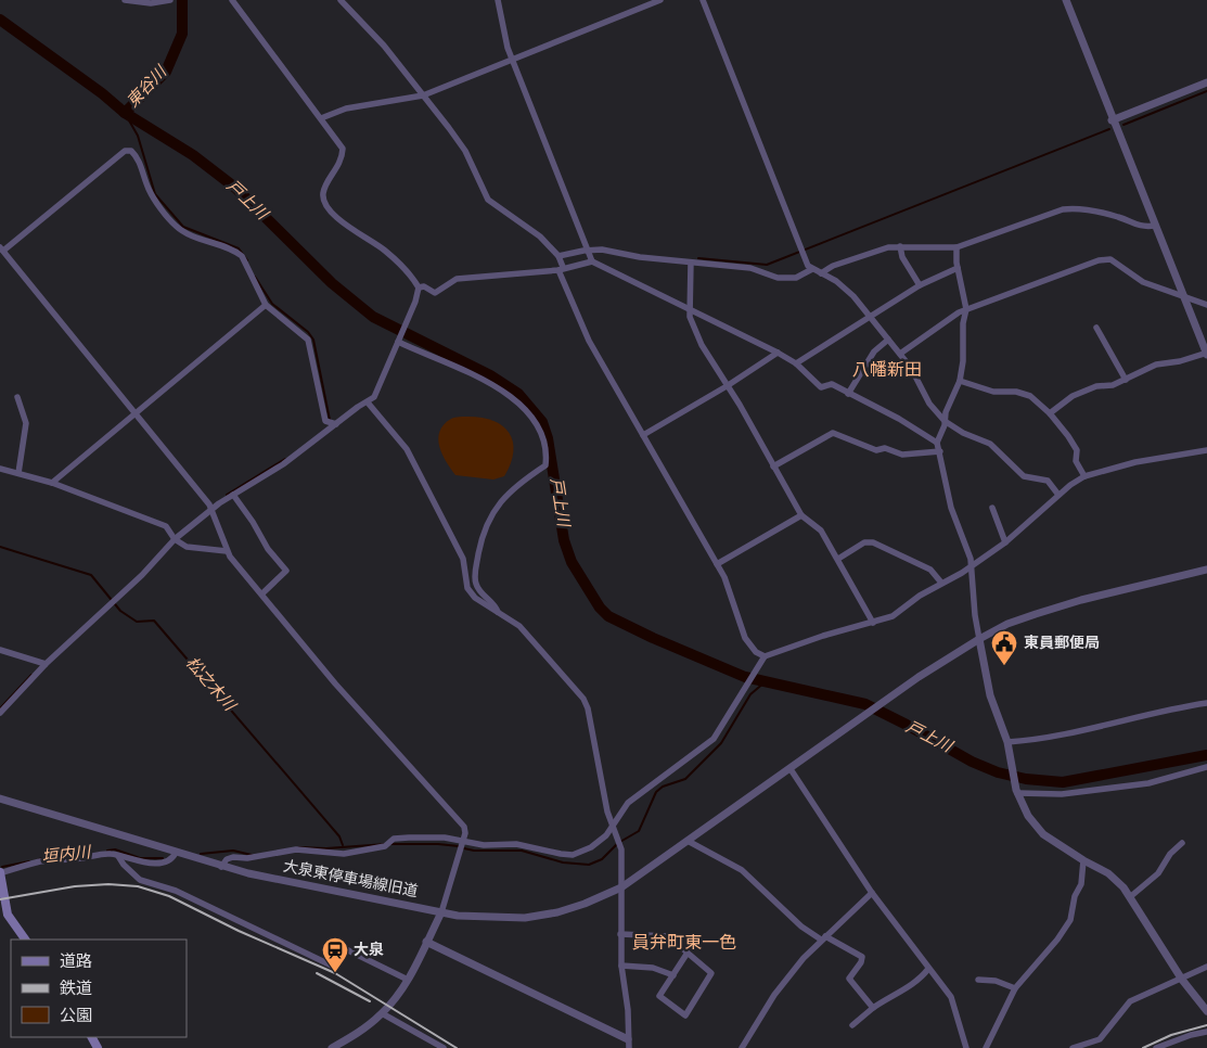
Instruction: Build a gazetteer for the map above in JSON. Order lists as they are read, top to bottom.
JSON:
{
  "streets": {
    "street": ["大泉東停車場線旧道"]
  },
  "districts": ["八幡新田", "員弁町東一色"],
  "water": [
    "東谷川",
    "戸上川",
    "松之木川",
    "垣内川"
  ],
  "places": {
    "public building": ["東員郵便局"],
    "station": ["大泉"]
  },
  "legend": ["道路", "鉄道", "公園"]
}
